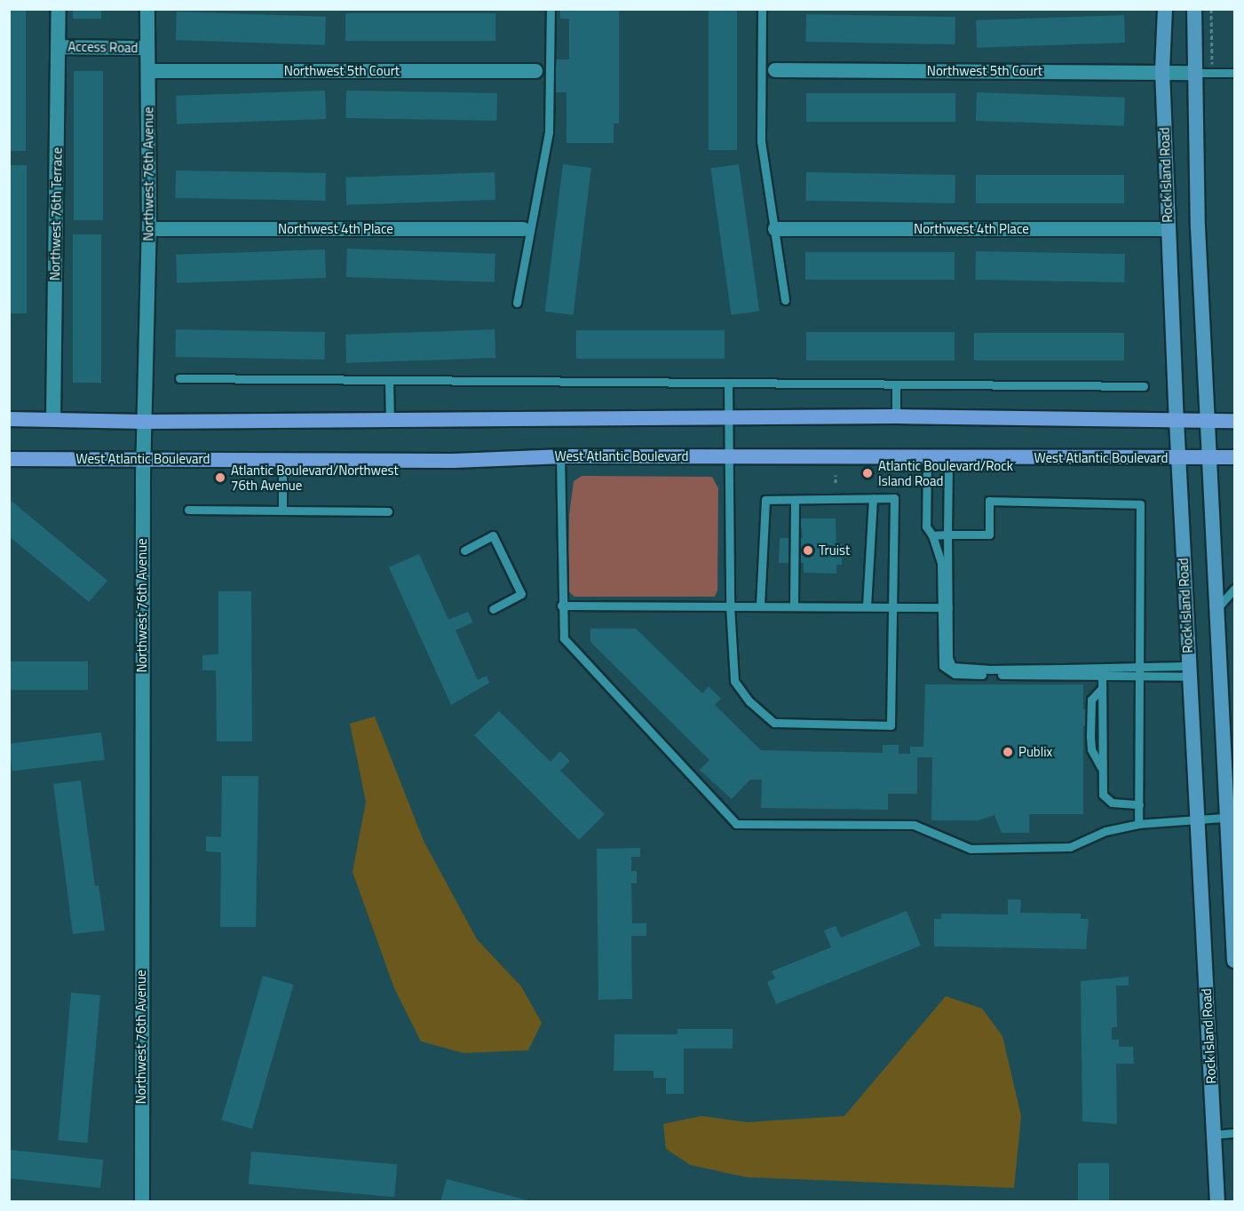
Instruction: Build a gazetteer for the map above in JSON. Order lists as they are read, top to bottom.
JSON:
{
  "streets": {
    "main road": ["Rock Island Road", "West Atlantic Boulevard"],
    "street": [
      "Access Road",
      "Northwest 5th Court",
      "Northwest 76th Avenue",
      "Northwest 76th Terrace",
      "Northwest 4th Place"
    ]
  },
  "crossings": [
    ["Access Road", "Northwest 76th Avenue"],
    ["Access Road", "Northwest 76th Terrace"],
    ["Northwest 5th Court", "Northwest 76th Avenue"],
    ["Northwest 5th Court", "Rock Island Road"],
    ["Northwest 76th Avenue", "Northwest 4th Place"],
    ["Northwest 76th Avenue", "West Atlantic Boulevard"],
    ["Rock Island Road", "Northwest 4th Place"],
    ["Rock Island Road", "West Atlantic Boulevard"]
  ],
  "places": [
    "Atlantic Boulevard/Rock Island Road",
    "Atlantic Boulevard/Northwest 76th Avenue",
    "Truist",
    "Publix"
  ]
}
